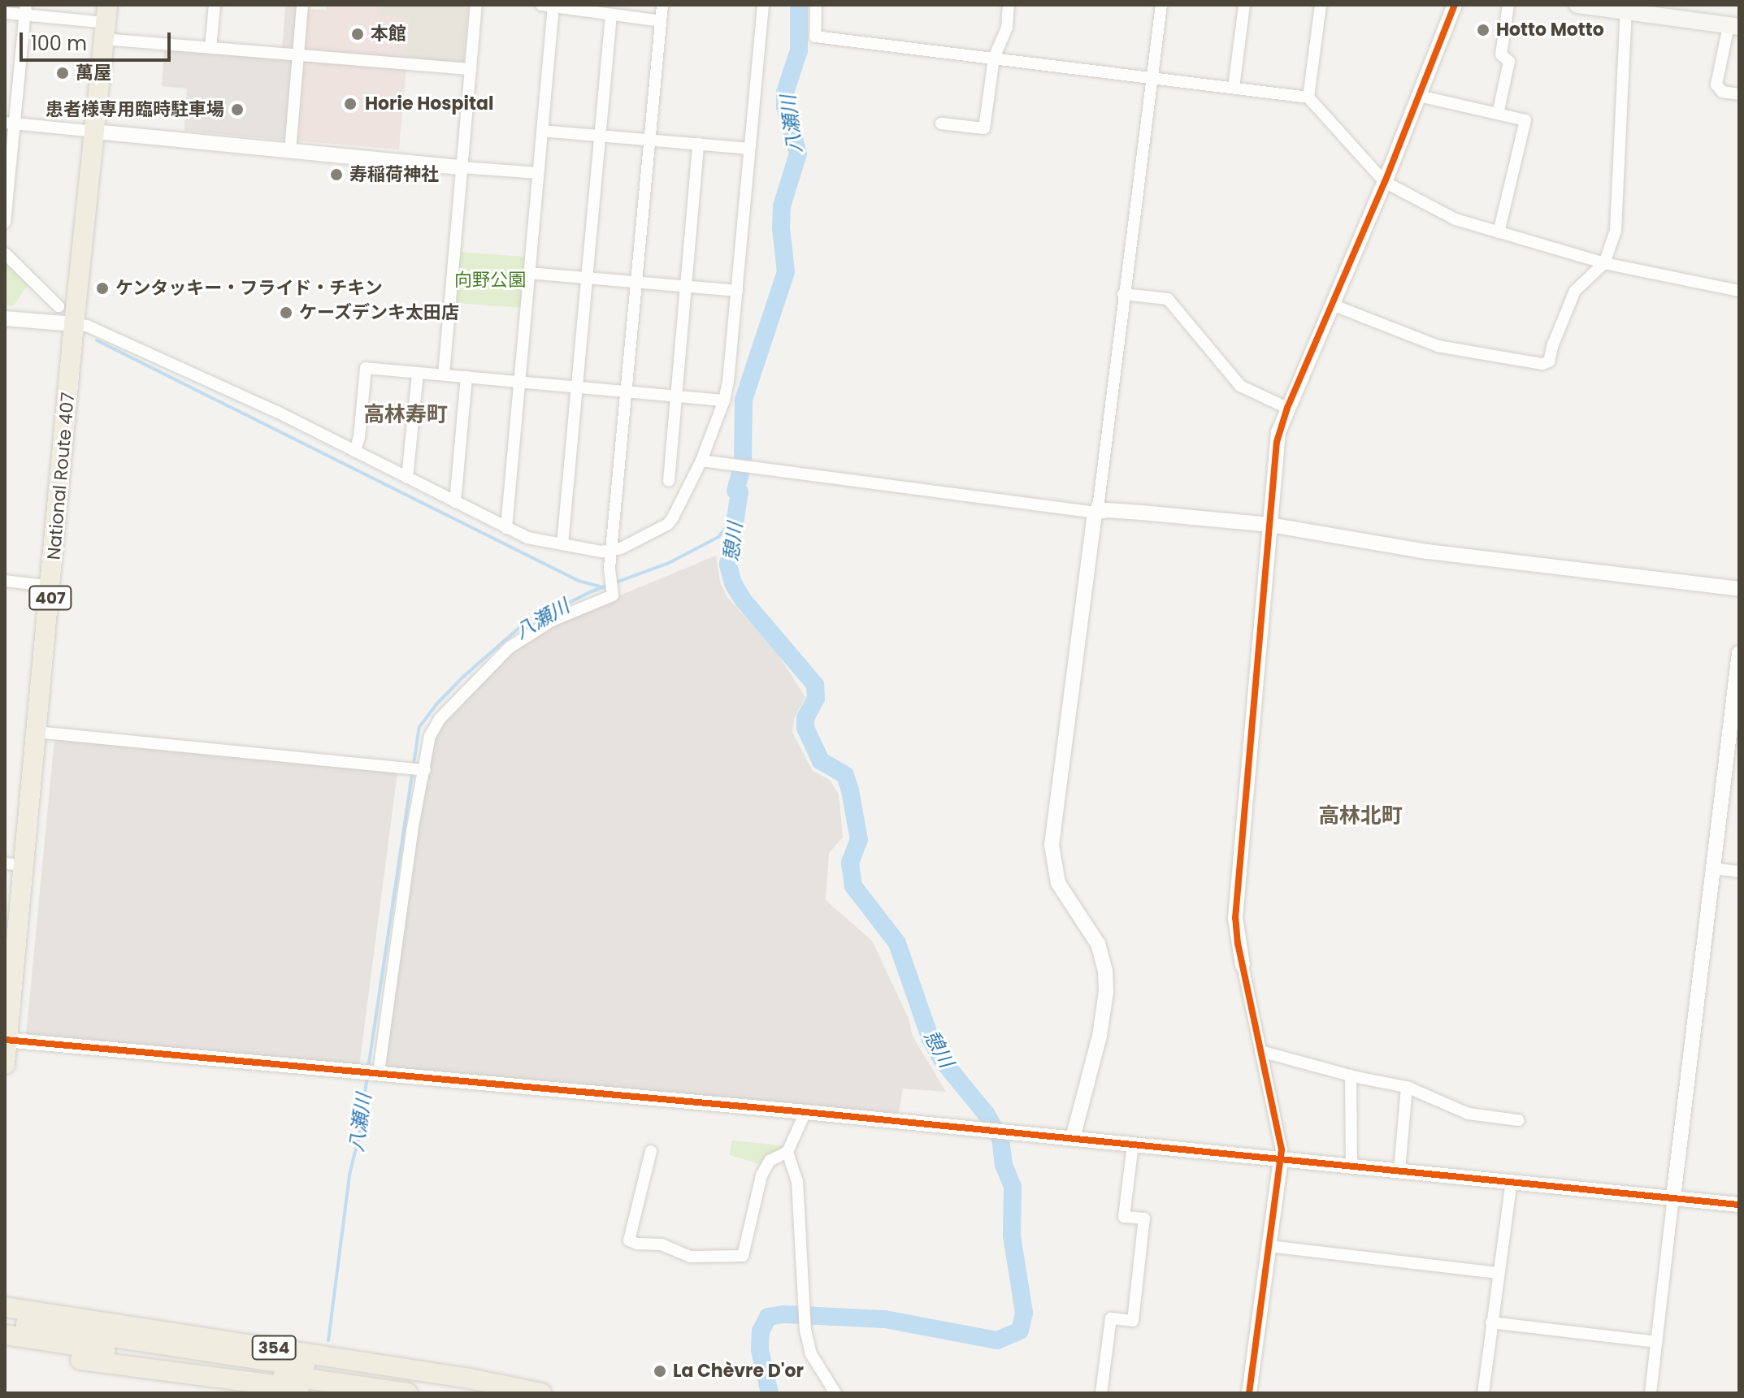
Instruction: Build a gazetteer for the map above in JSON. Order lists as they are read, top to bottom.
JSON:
{
  "streets": {
    "highway": ["National Route 407", "407", "354"]
  },
  "districts": ["高林寿町", "高林北町"],
  "water": ["八瀬川", "憩川"],
  "parks": ["向野公園"],
  "places": [
    "Hotto Motto",
    "本館",
    "萬屋",
    "Horie Hospital",
    "患者様専用臨時駐車場",
    "寿稲荷神社",
    "ケンタッキー・フライド・チキン",
    "ケーズデンキ太田店",
    "La Chèvre D'or"
  ],
  "scale_bar": "100 m"
}
